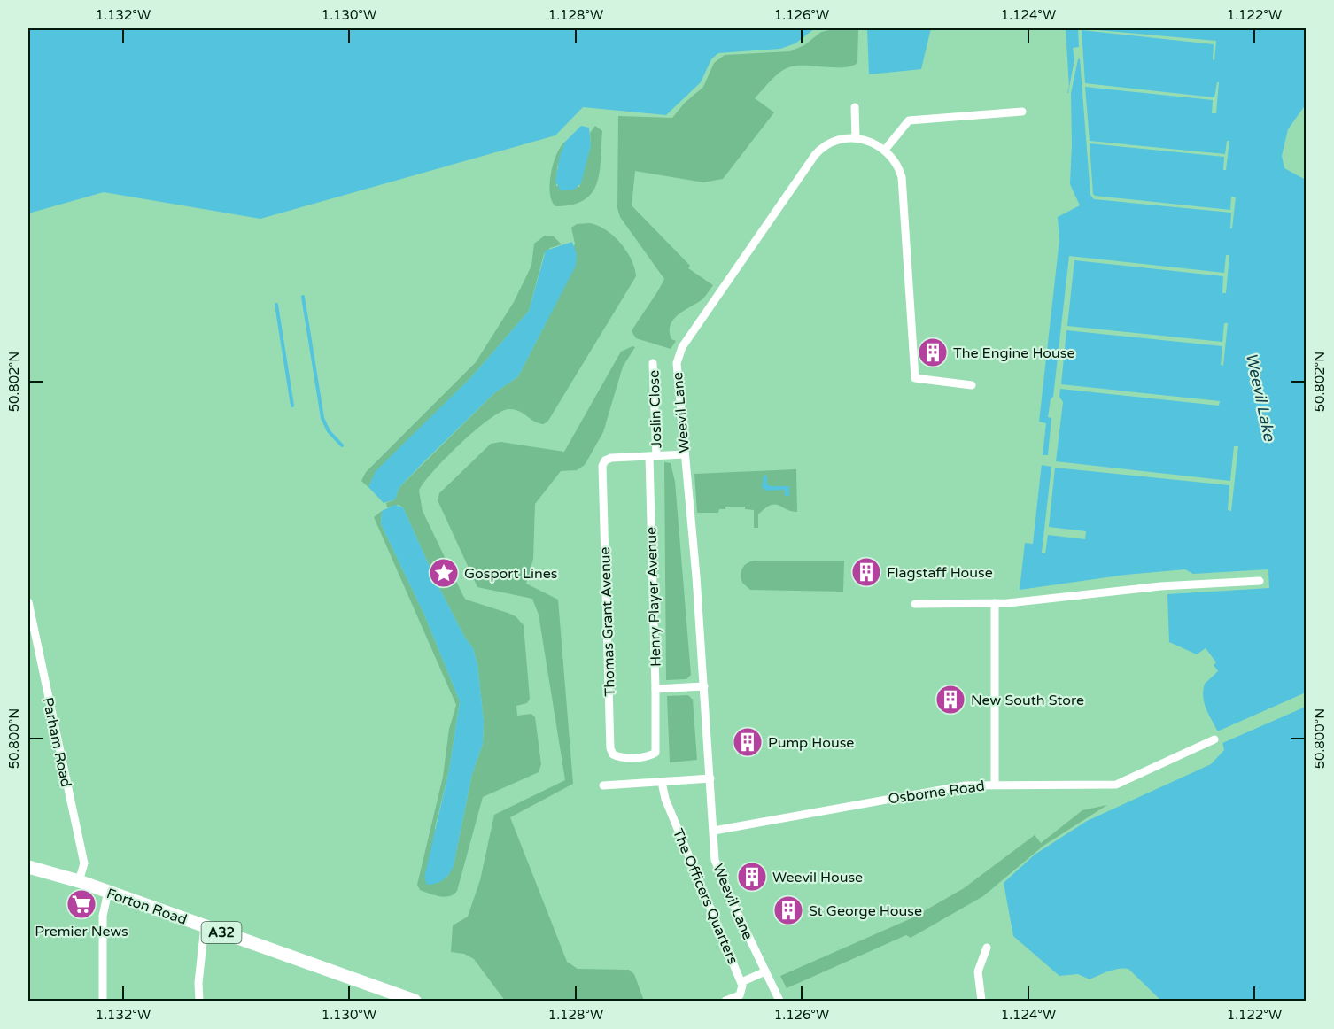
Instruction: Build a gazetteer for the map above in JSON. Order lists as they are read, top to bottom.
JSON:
{
  "streets": {
    "main road": ["Forton Road", "A32"],
    "street": [
      "Joslin Close",
      "Weevil Lane",
      "Henry Player Avenue",
      "Thomas Grant Avenue",
      "Parham Road",
      "Osborne Road",
      "The Officers Quarters"
    ]
  },
  "crossings": [
    ["Joslin Close", "Henry Player Avenue"],
    ["Joslin Close", "Thomas Grant Avenue"],
    ["Weevil Lane", "Thomas Grant Avenue"],
    ["Weevil Lane", "Osborne Road"],
    ["Henry Player Avenue", "Thomas Grant Avenue"],
    ["Parham Road", "Forton Road"]
  ],
  "water": ["Weevil Lake"],
  "places": {
    "building": [
      "The Engine House",
      "Flagstaff House",
      "New South Store",
      "Pump House",
      "Weevil House",
      "St George House"
    ],
    "place": ["Gosport Lines"],
    "supermarket": ["Premier News"]
  },
  "coordinates": [
    "1.132°W",
    "1.130°W",
    "1.128°W",
    "1.126°W",
    "1.124°W",
    "1.122°W",
    "50.802°N",
    "50.800°N"
  ]
}
